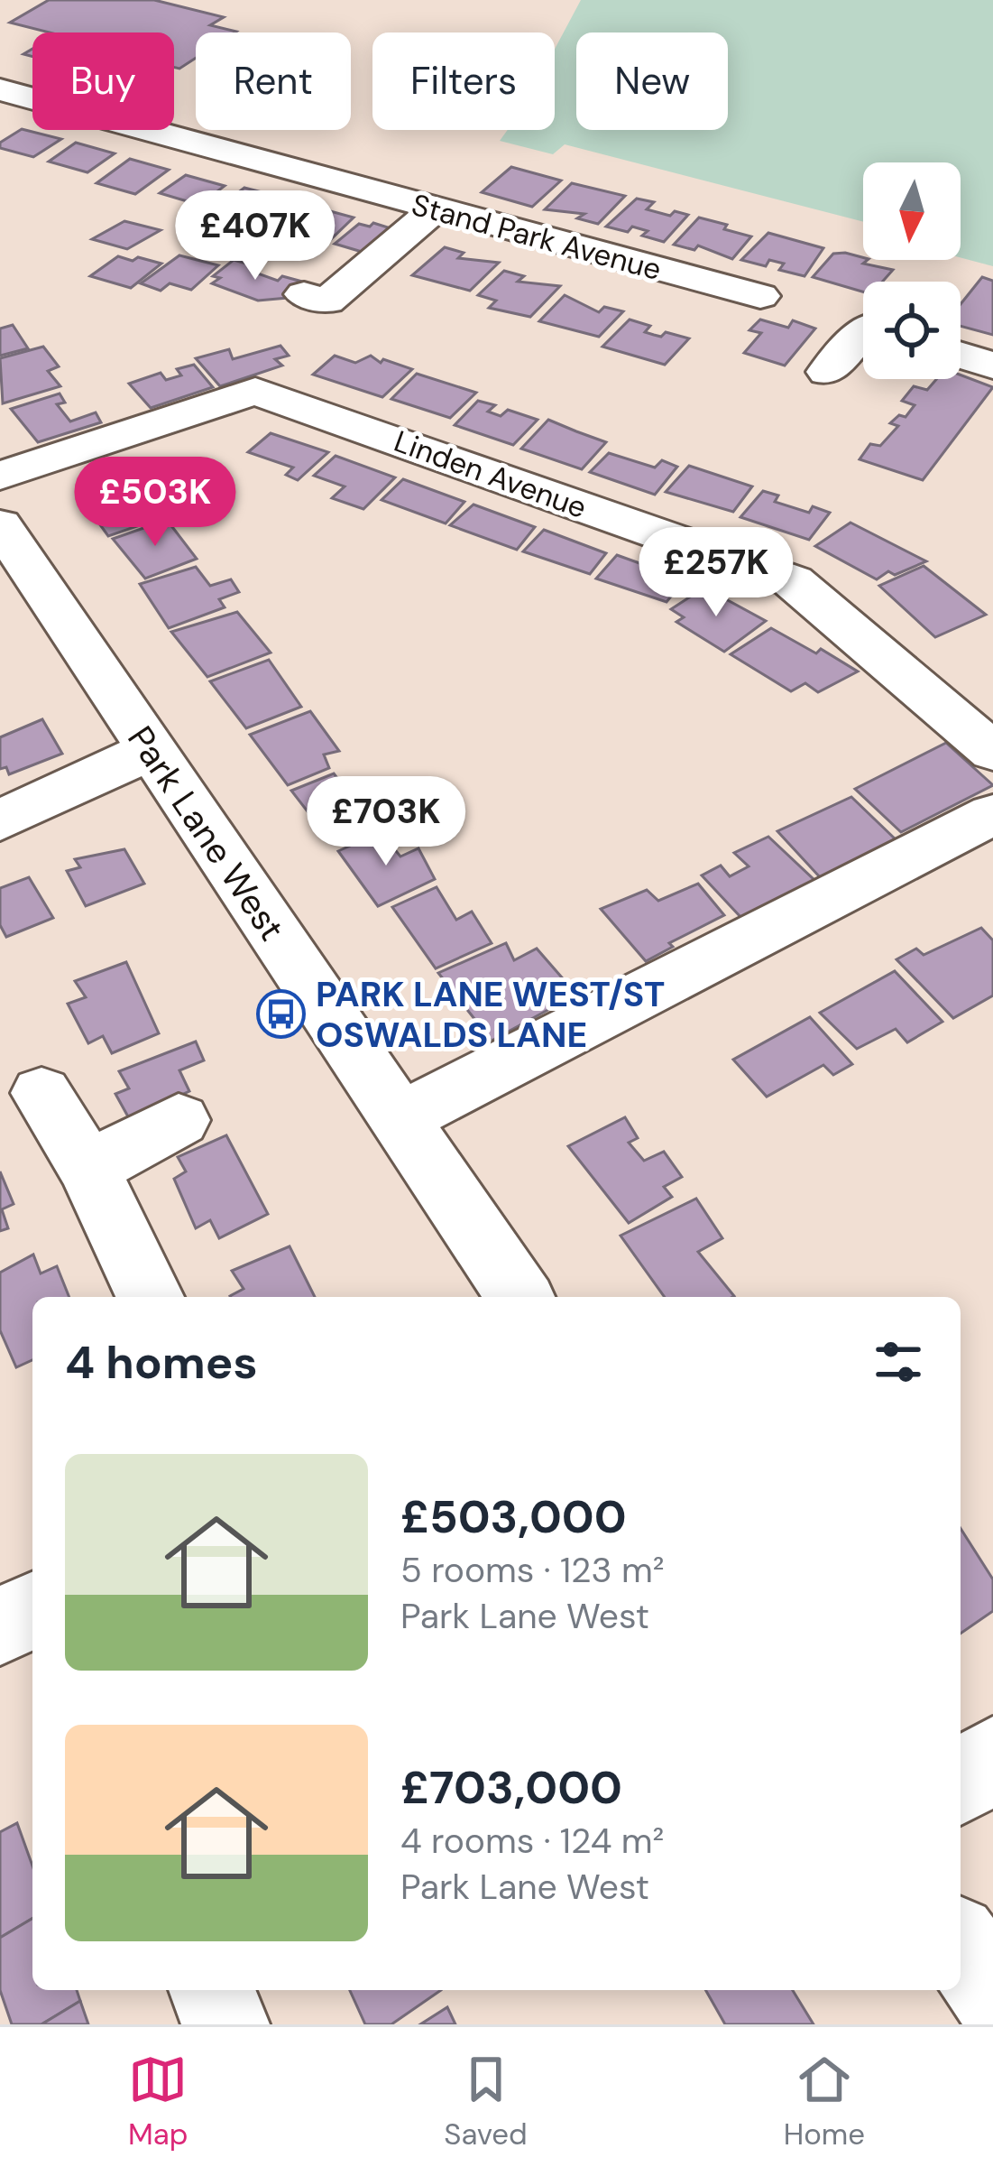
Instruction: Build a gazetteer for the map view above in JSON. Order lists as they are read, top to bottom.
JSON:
{
  "streets": {
    "street": ["Stand Park Avenue", "Linden Avenue", "Park Lane West"]
  },
  "places": {
    "bus stop": ["PARK LANE WEST/ST OSWALDS LANE"]
  },
  "north": "bottom",
  "page": {
    "chip": [
      "Buy",
      "Rent",
      "Filters",
      "New"
    ],
    "price": [
      "£407K",
      "£503K",
      "£257K",
      "£703K"
    ],
    "heading": "4 homes",
    "list": [
      {
        "name": "£503,000",
        "note": "5 rooms · 123 m² · Park Lane West"
      },
      {
        "name": "£703,000",
        "note": "4 rooms · 124 m² · Park Lane West"
      }
    ],
    "tabs": ["Map", "Saved", "Home"]
  }
}
